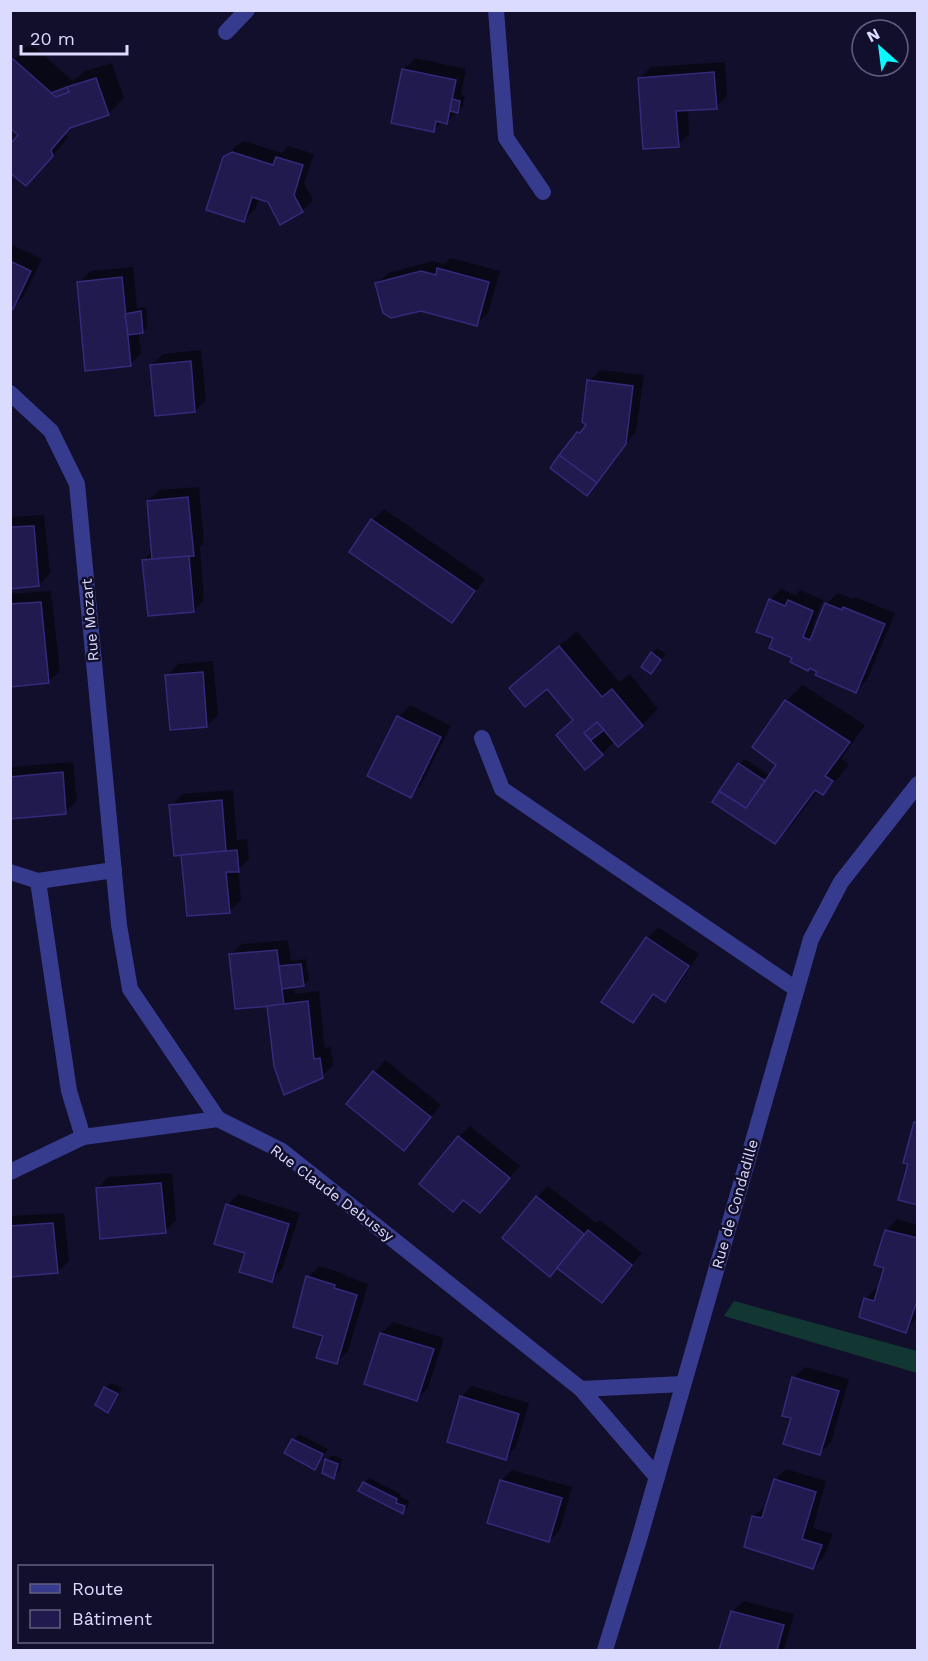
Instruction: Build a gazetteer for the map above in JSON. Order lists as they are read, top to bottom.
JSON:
{
  "streets": {
    "street": ["Rue Mozart", "Rue Claude Debussy", "Rue de Condadille"]
  },
  "crossings": [
    ["Rue Mozart", "Rue Claude Debussy"],
    ["Rue Claude Debussy", "Rue de Condadille"]
  ],
  "legend": ["Route", "Bâtiment"],
  "scale_bar": "20 m",
  "north": "top left"
}
